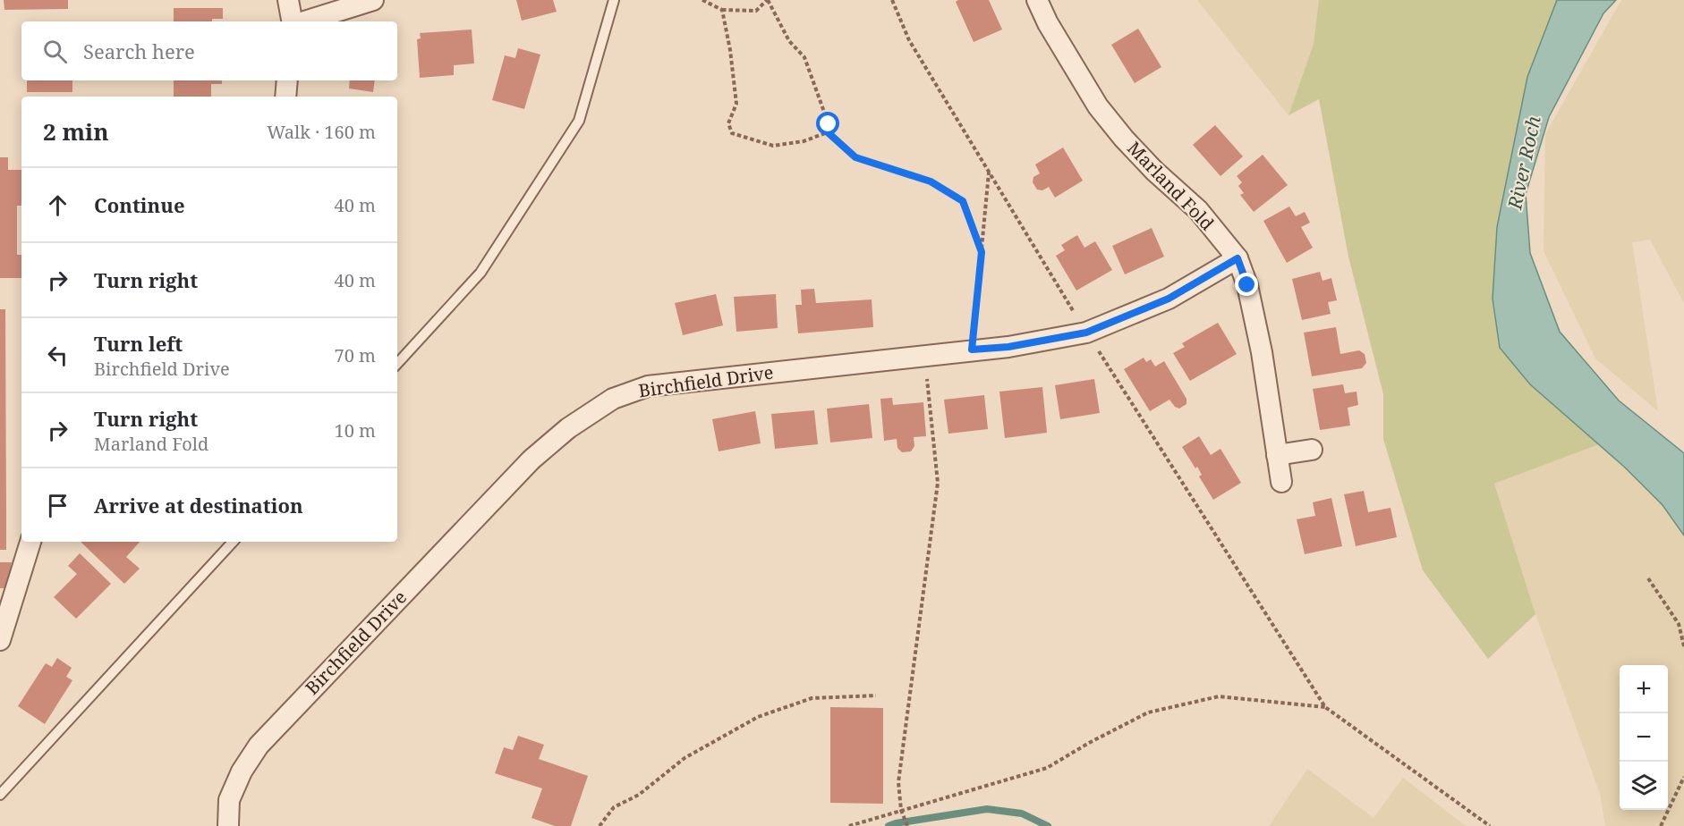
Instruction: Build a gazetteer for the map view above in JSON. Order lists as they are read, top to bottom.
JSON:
{
  "streets": {
    "street": ["Marland Fold", "Birchfield Drive"]
  },
  "crossings": [
    ["Marland Fold", "Birchfield Drive"]
  ],
  "water": ["River Roch"],
  "page": {
    "search": "Search here",
    "heading": ["2 min", "Walk · 160 m"],
    "list": [
      ["Continue", "40 m"],
      ["Turn right", "40 m"],
      ["Turn left", "Birchfield Drive", "70 m"],
      ["Turn right", "Marland Fold", "10 m"],
      "Arrive at destination"
    ],
    "map_buttons": ["+", "−"]
  }
}
